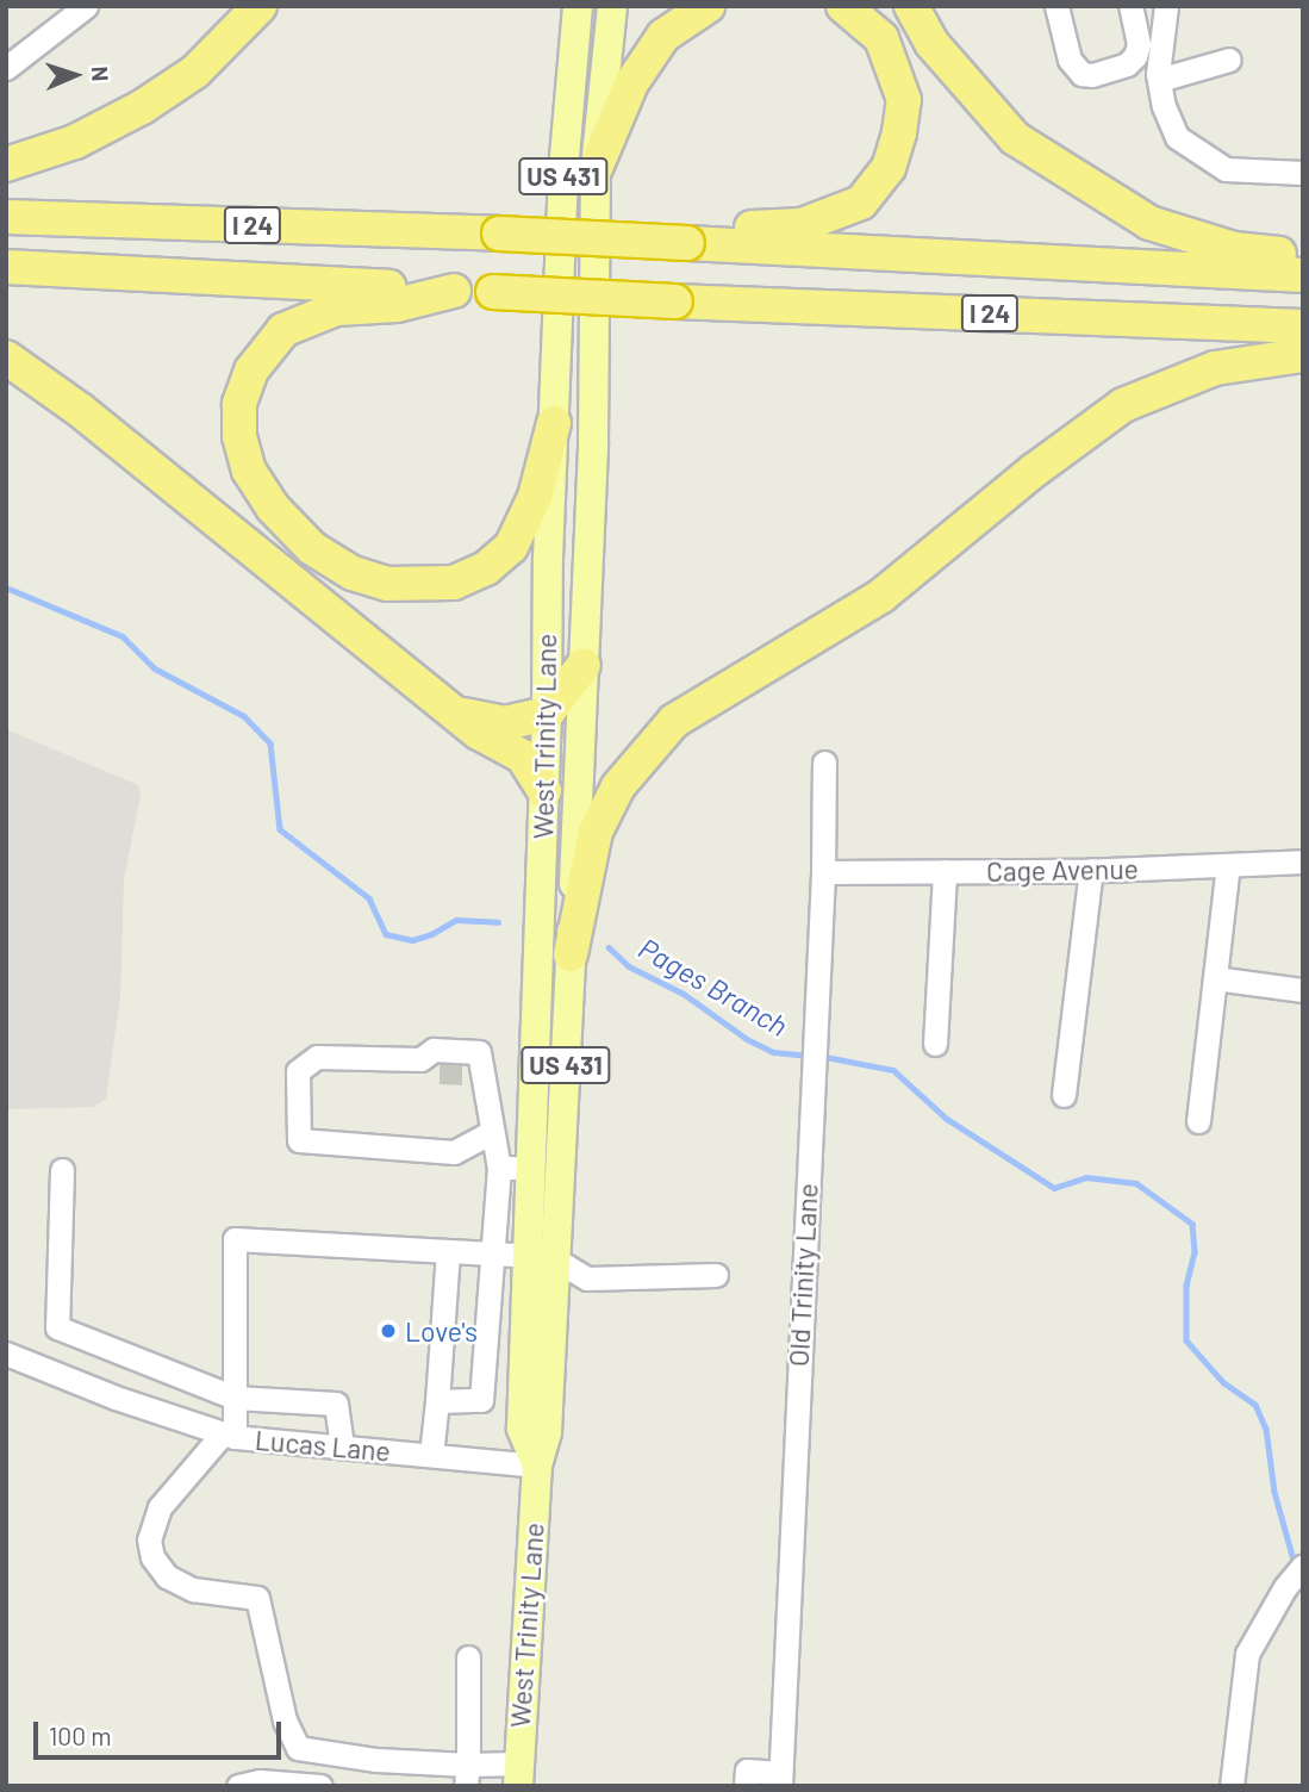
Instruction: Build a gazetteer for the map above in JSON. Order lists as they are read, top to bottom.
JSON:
{
  "streets": {
    "highway": ["I 24"],
    "main road": ["US 431", "West Trinity Lane"],
    "street": ["Cage Avenue", "Old Trinity Lane", "Lucas Lane"]
  },
  "crossings": [
    ["West Trinity Lane", "Lucas Lane"],
    ["Cage Avenue", "Old Trinity Lane"]
  ],
  "water": ["Pages Branch"],
  "places": ["Love's"],
  "scale_bar": "100 m",
  "north": "right"
}
